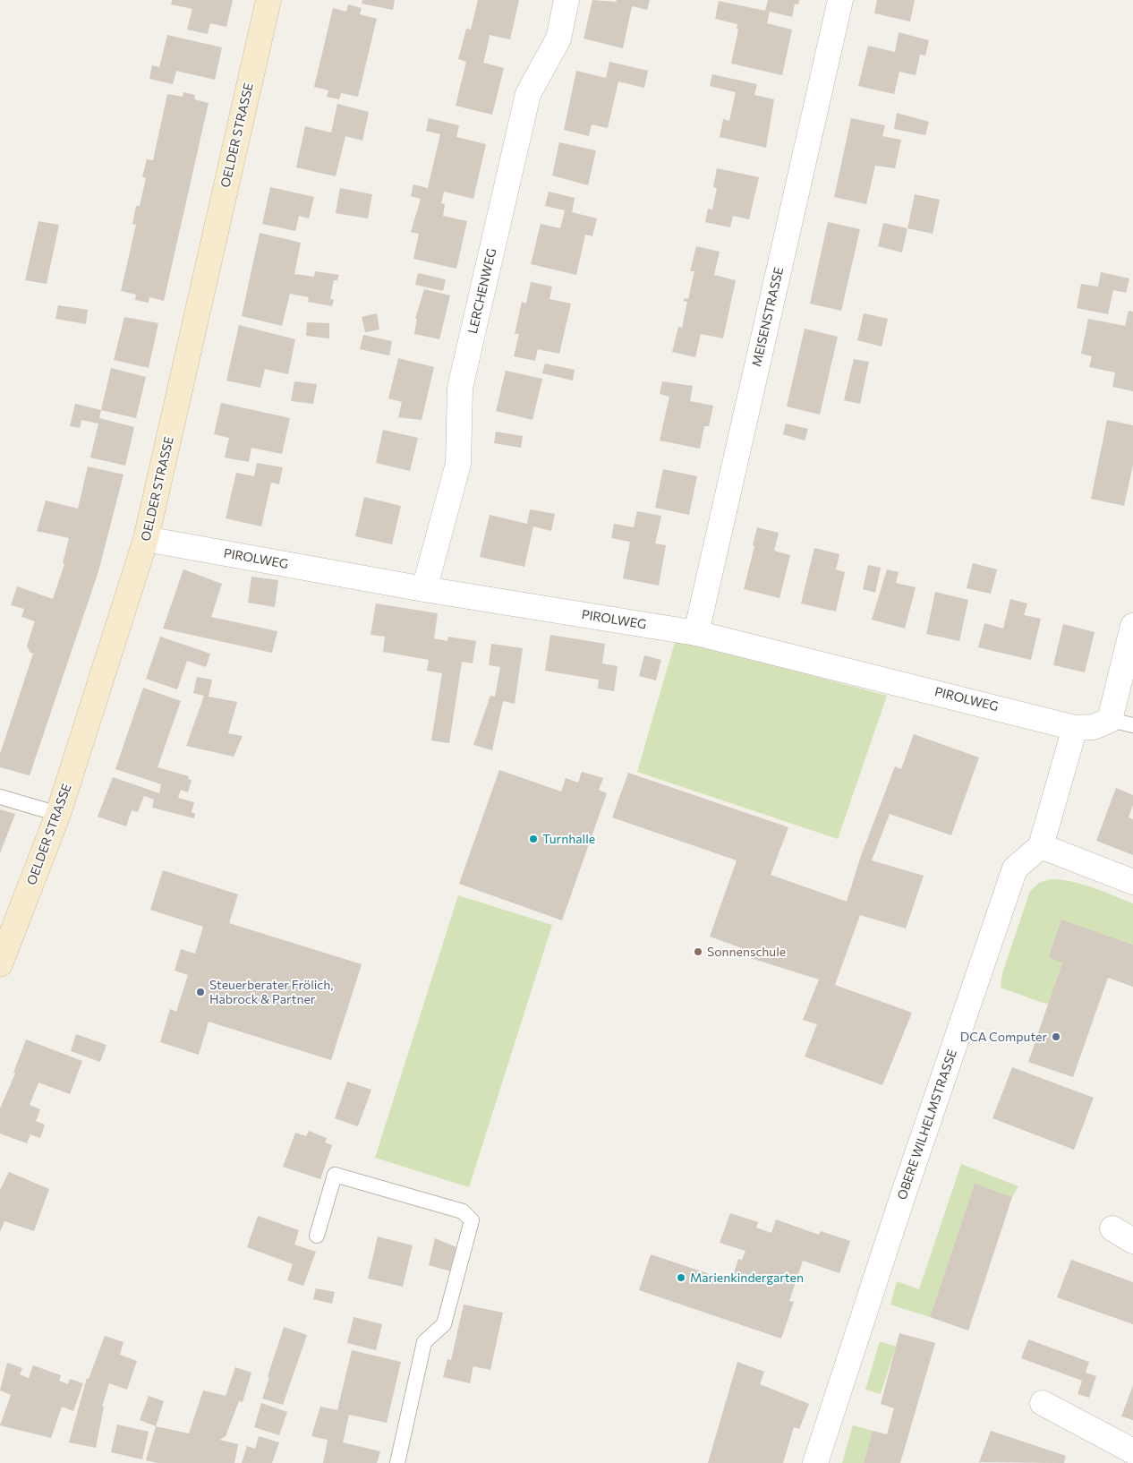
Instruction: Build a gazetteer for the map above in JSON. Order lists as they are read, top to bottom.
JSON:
{
  "streets": {
    "street": [
      "OELDER STRASSE",
      "LERCHENWEG",
      "MEISENSTRASSE",
      "PIROLWEG",
      "OBERE WILHELMSTRASSE"
    ]
  },
  "crossings": [
    ["OELDER STRASSE", "PIROLWEG"],
    ["LERCHENWEG", "PIROLWEG"],
    ["MEISENSTRASSE", "PIROLWEG"]
  ],
  "places": [
    "Turnhalle",
    "Sonnenschule",
    "Steuerberater Frölich, Habrock & Partner",
    "DCA Computer",
    "Marienkindergarten"
  ]
}
